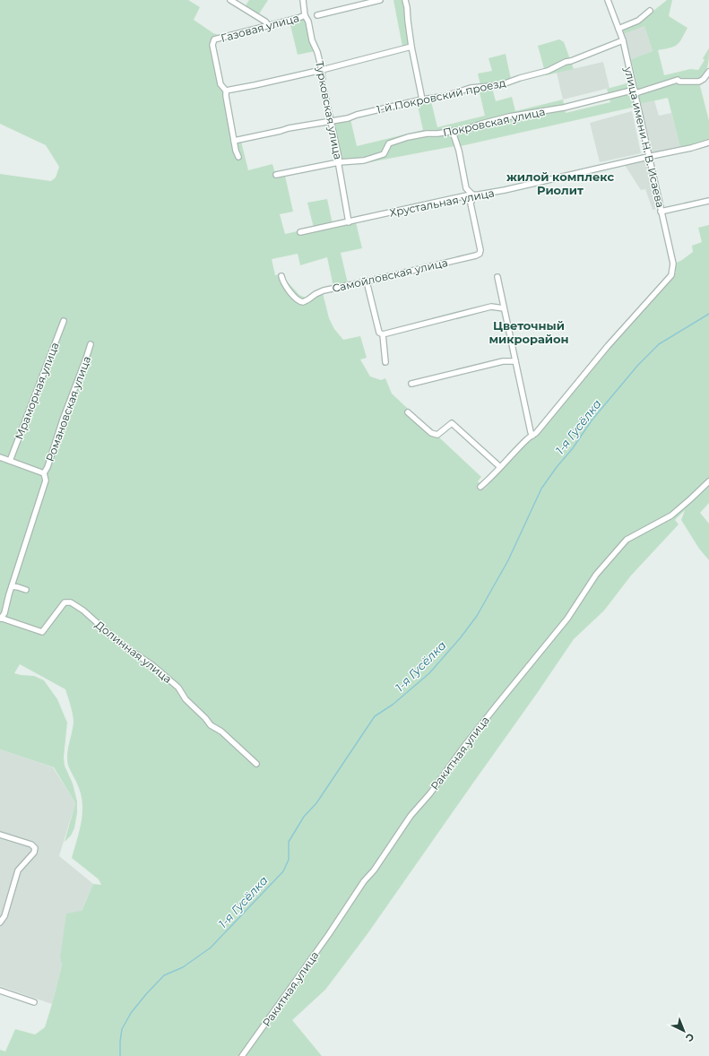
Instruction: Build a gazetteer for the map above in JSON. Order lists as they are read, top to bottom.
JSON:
{
  "streets": {
    "street": [
      "Газовая улица",
      "1-й Покровский проезд",
      "Турковская улица",
      "Покровская улица",
      "улица имени Н. В. Исаева",
      "Хрустальная улица",
      "Самойловская улица",
      "Мраморная улица",
      "Романовская улица",
      "Долинная улица",
      "Ракитная улица"
    ]
  },
  "crossings": [
    ["Газовая улица", "Турковская улица"],
    ["1-й Покровский проезд", "Турковская улица"],
    ["1-й Покровский проезд", "улица имени Н. В. Исаева"],
    ["Турковская улица", "Покровская улица"],
    ["Турковская улица", "Хрустальная улица"],
    ["Покровская улица", "улица имени Н. В. Исаева"],
    ["улица имени Н. В. Исаева", "Хрустальная улица"],
    ["Хрустальная улица", "Самойловская улица"],
    ["Романовская улица", "Долинная улица"]
  ],
  "districts": ["жилой комплекс Риолит", "Цветочный микрорайон"],
  "water": ["1-я Гусёлка"],
  "north": "bottom right"
}
